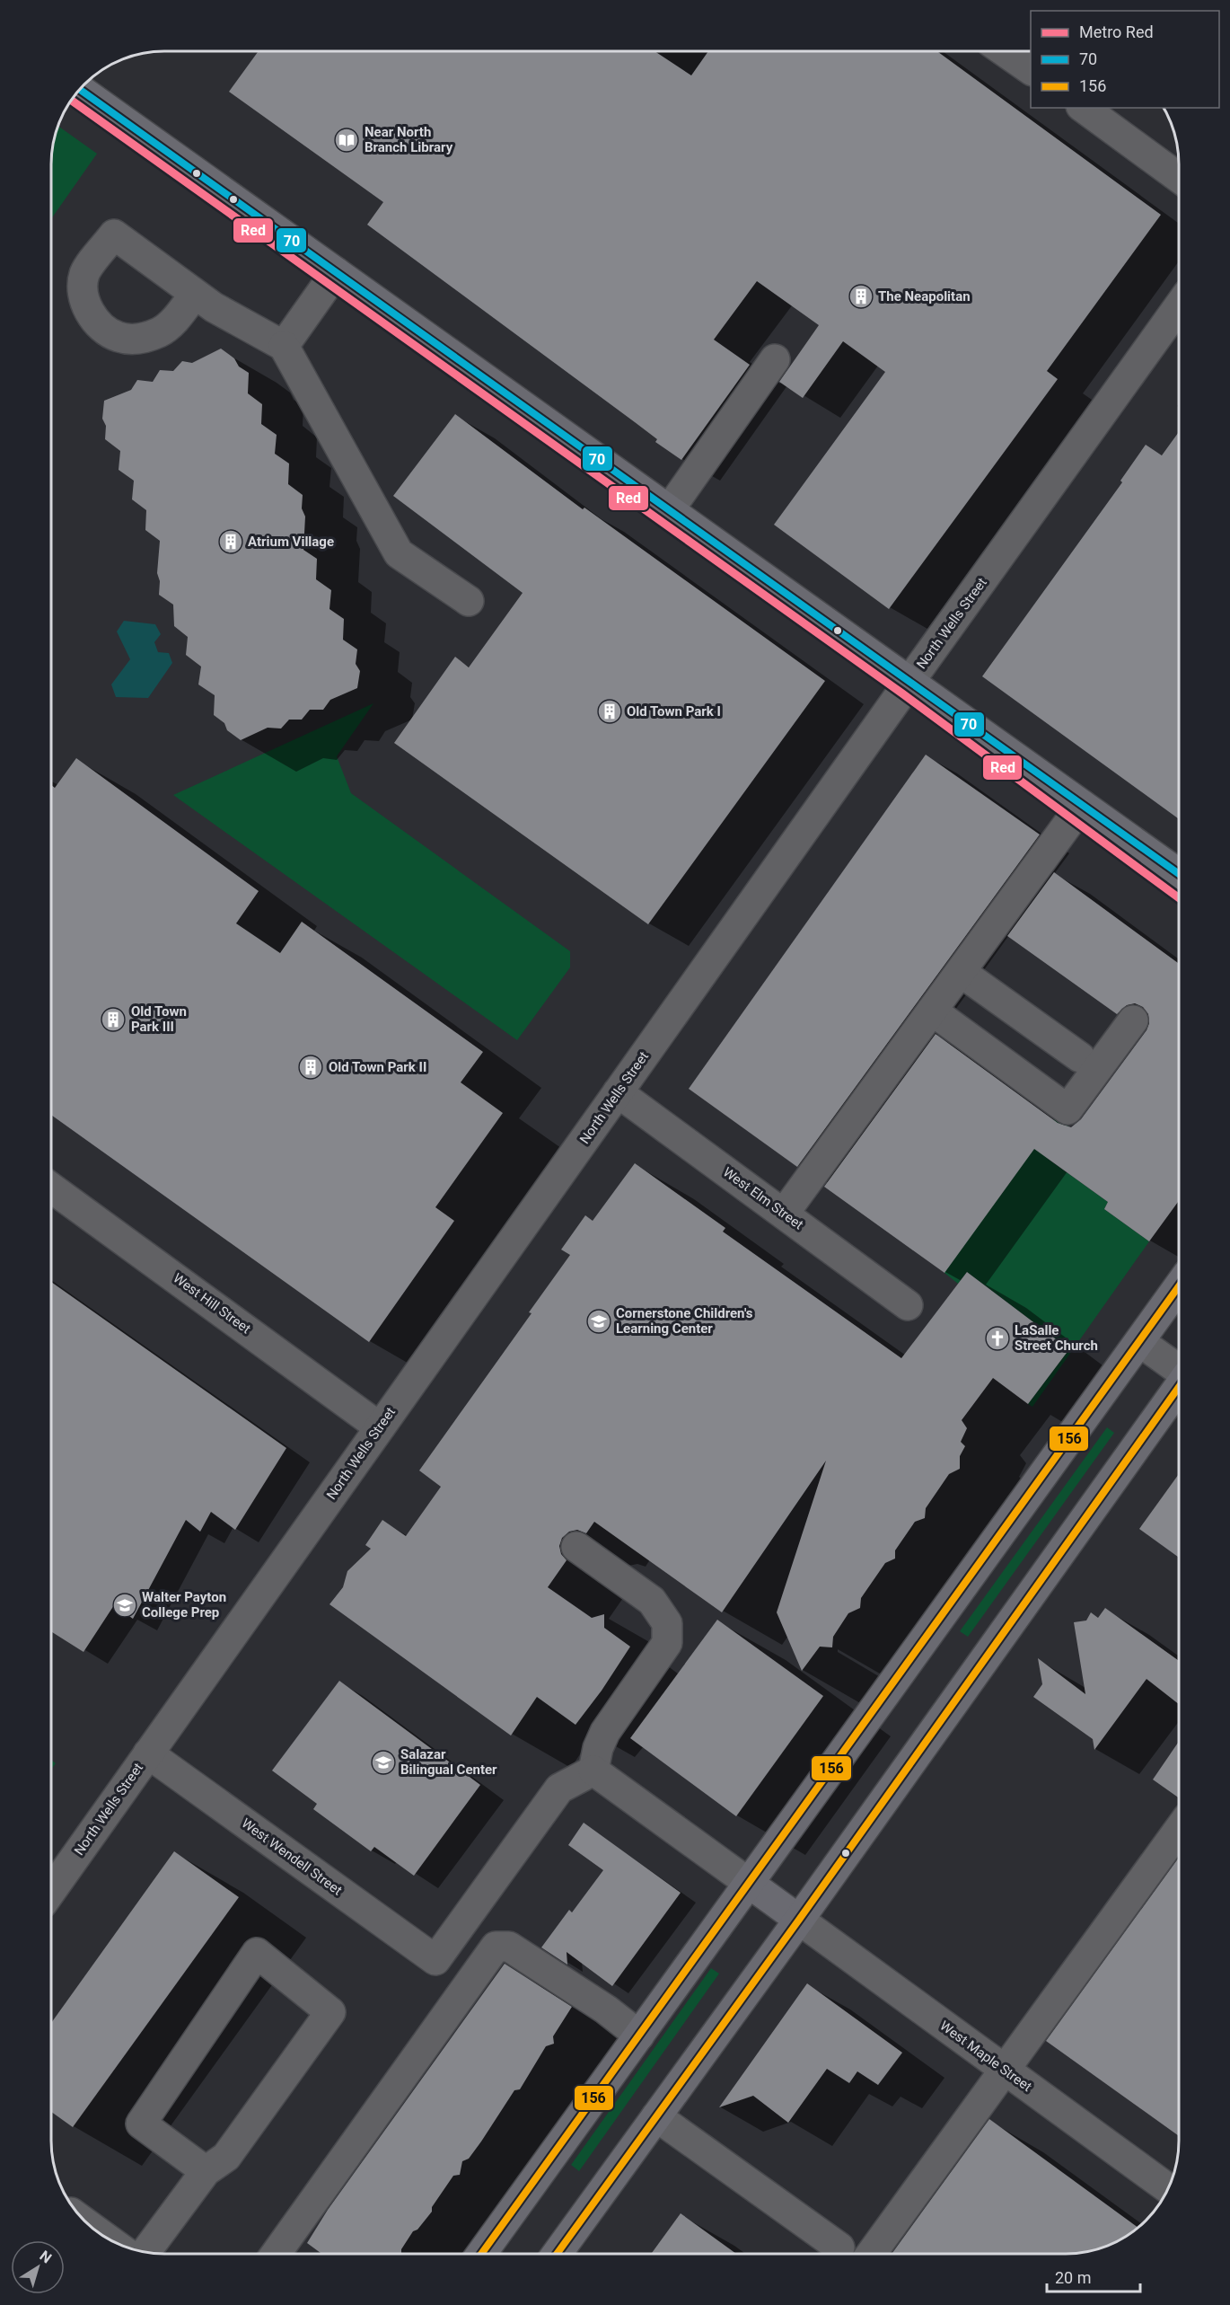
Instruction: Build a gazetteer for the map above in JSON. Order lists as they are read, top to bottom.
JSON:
{
  "streets": {
    "street": [
      "North Wells Street",
      "West Elm Street",
      "West Hill Street",
      "West Wendell Street",
      "West Maple Street"
    ]
  },
  "crossings": [
    ["North Wells Street", "West Elm Street"],
    ["North Wells Street", "West Hill Street"],
    ["North Wells Street", "West Wendell Street"]
  ],
  "places": {
    "library": ["Near North Branch Library"],
    "building": [
      "The Neapolitan",
      "Atrium Village",
      "Old Town Park I",
      "Old Town Park III",
      "Old Town Park II"
    ],
    "school or university": ["Cornerstone Children's Learning Center", "Walter Payton College Prep", "Salazar Bilingual Center"],
    "church": ["LaSalle Street Church"]
  },
  "lines": ["transit line 70", "metro line Red", "transit line 156"],
  "legend": ["Metro Red", "70", "156"],
  "scale_bar": "20 m",
  "north": "top right"
}
